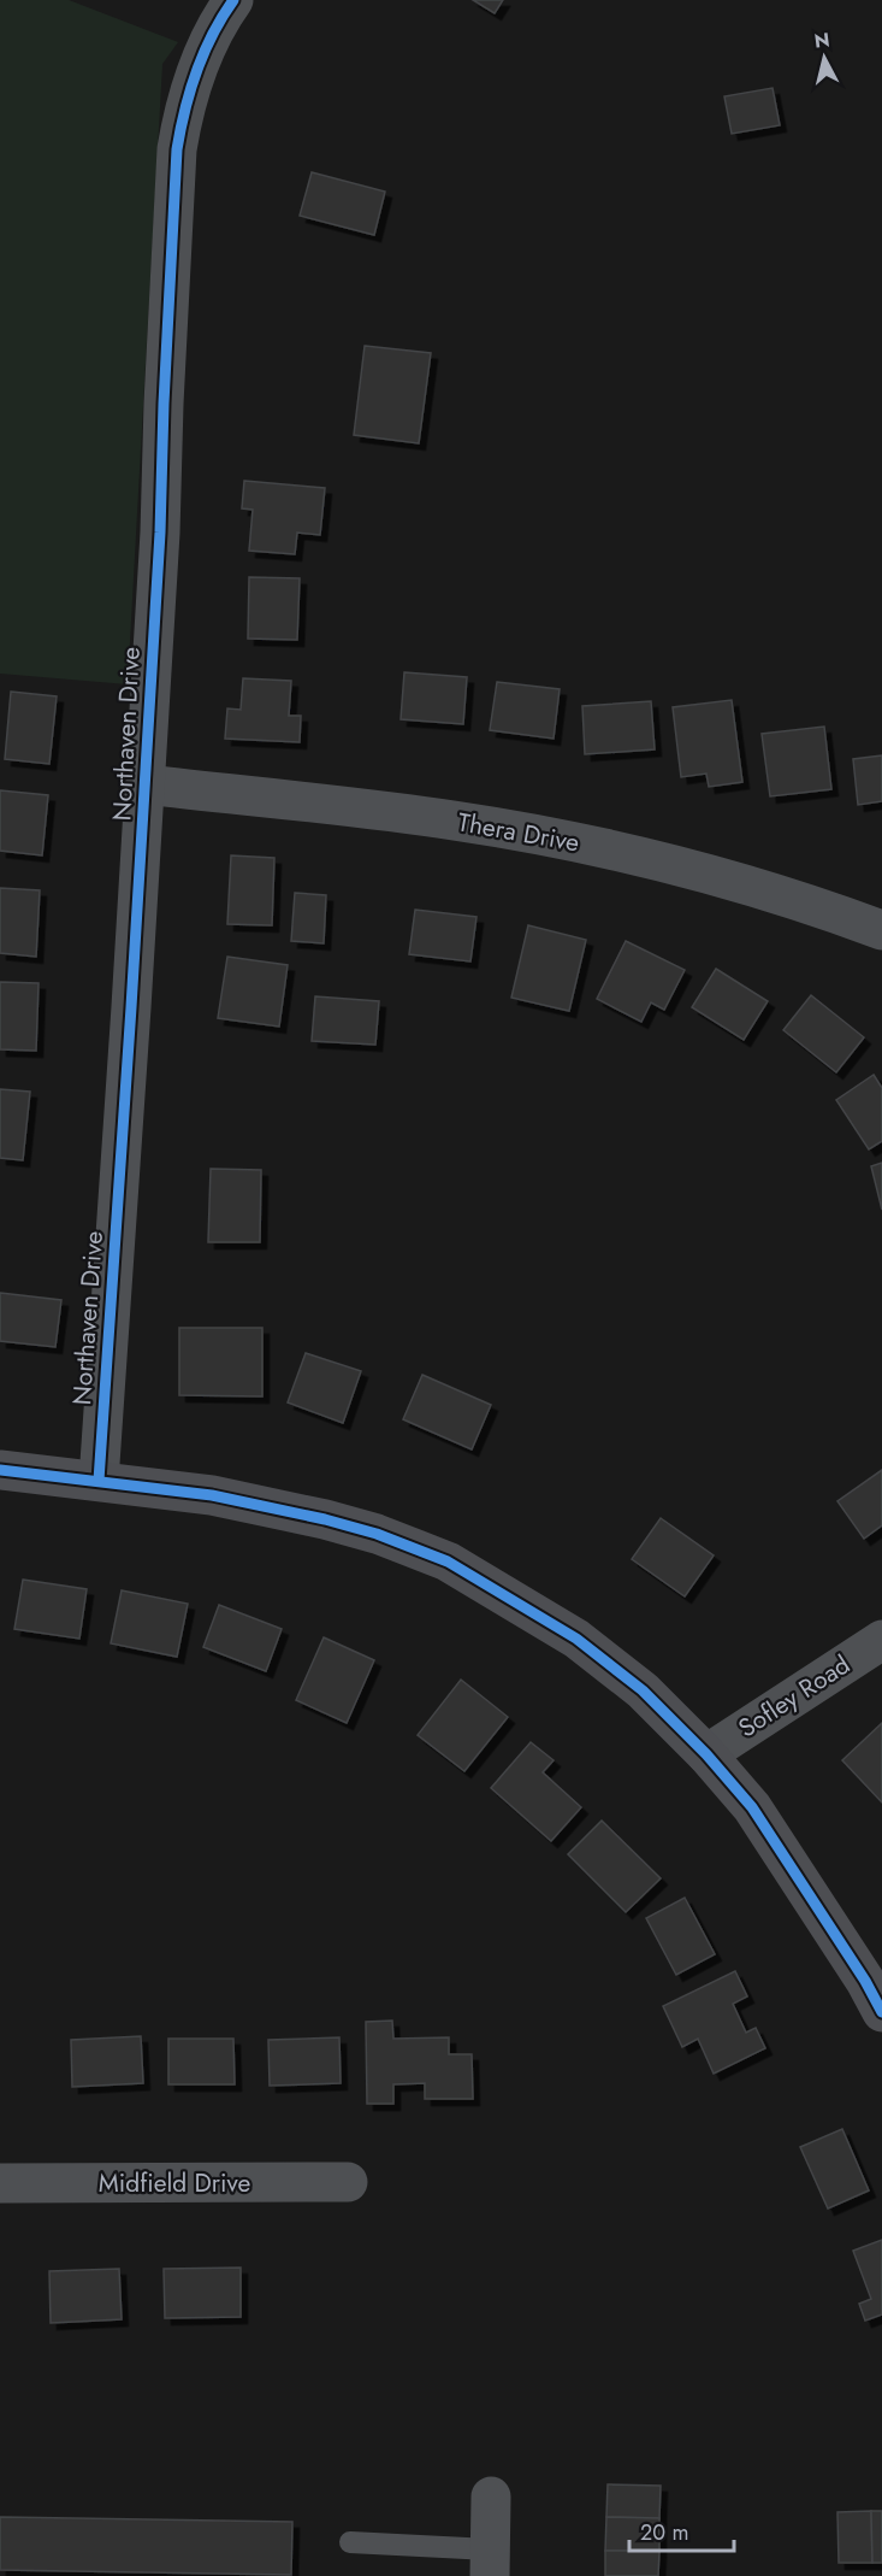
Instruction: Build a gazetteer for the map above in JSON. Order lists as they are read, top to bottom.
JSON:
{
  "streets": {
    "street": [
      "Northaven Drive",
      "Thera Drive",
      "Sofley Road",
      "Midfield Drive"
    ]
  },
  "crossings": [
    ["Northaven Drive", "Thera Drive"]
  ],
  "scale_bar": "20 m",
  "north": "top"
}
